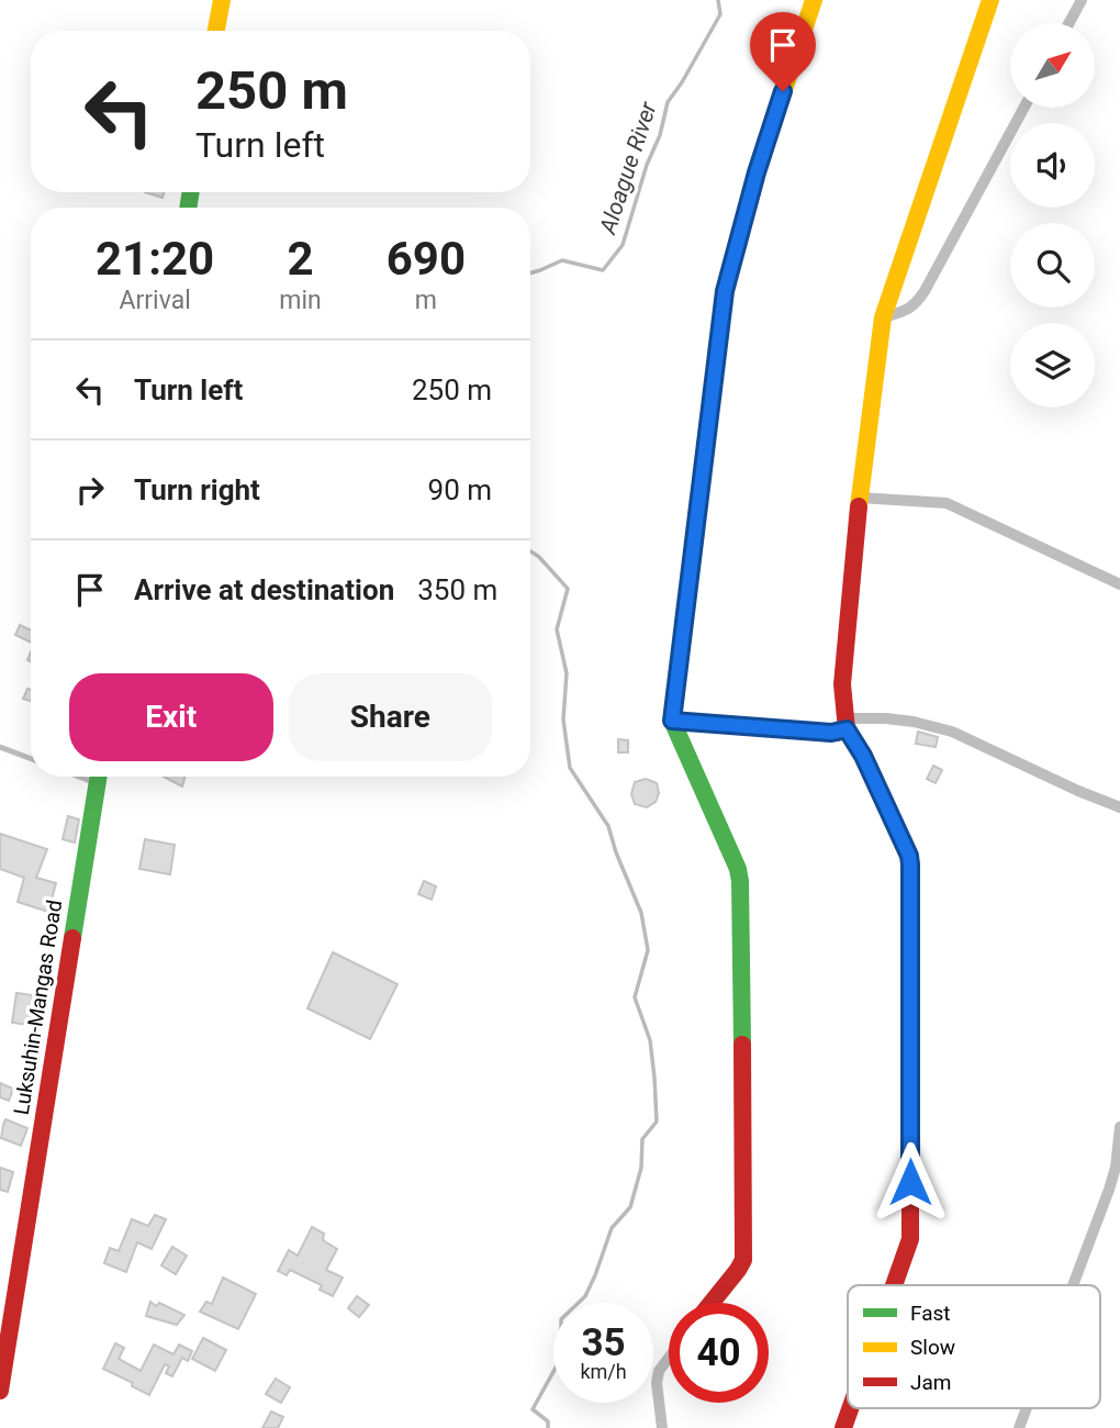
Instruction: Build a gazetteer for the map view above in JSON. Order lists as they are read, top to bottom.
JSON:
{
  "streets": {
    "street": ["Luksuhin-Mangas Road"]
  },
  "water": ["Aloague River"],
  "legend": ["Fast", "Slow", "Jam"],
  "north": "top right",
  "page": {
    "turn": ["250 m", "Turn left"],
    "eta": [
      "21:20",
      "Arrival",
      "2",
      "min",
      "690",
      "m"
    ],
    "list": [
      {
        "name": "Turn left",
        "value": "250 m"
      },
      {
        "name": "Turn right",
        "value": "90 m"
      },
      {
        "name": "Arrive at destination",
        "value": "350 m"
      }
    ],
    "buttons": ["Exit", "Share"],
    "speed": "35 km/h",
    "limit": "40"
  }
}
